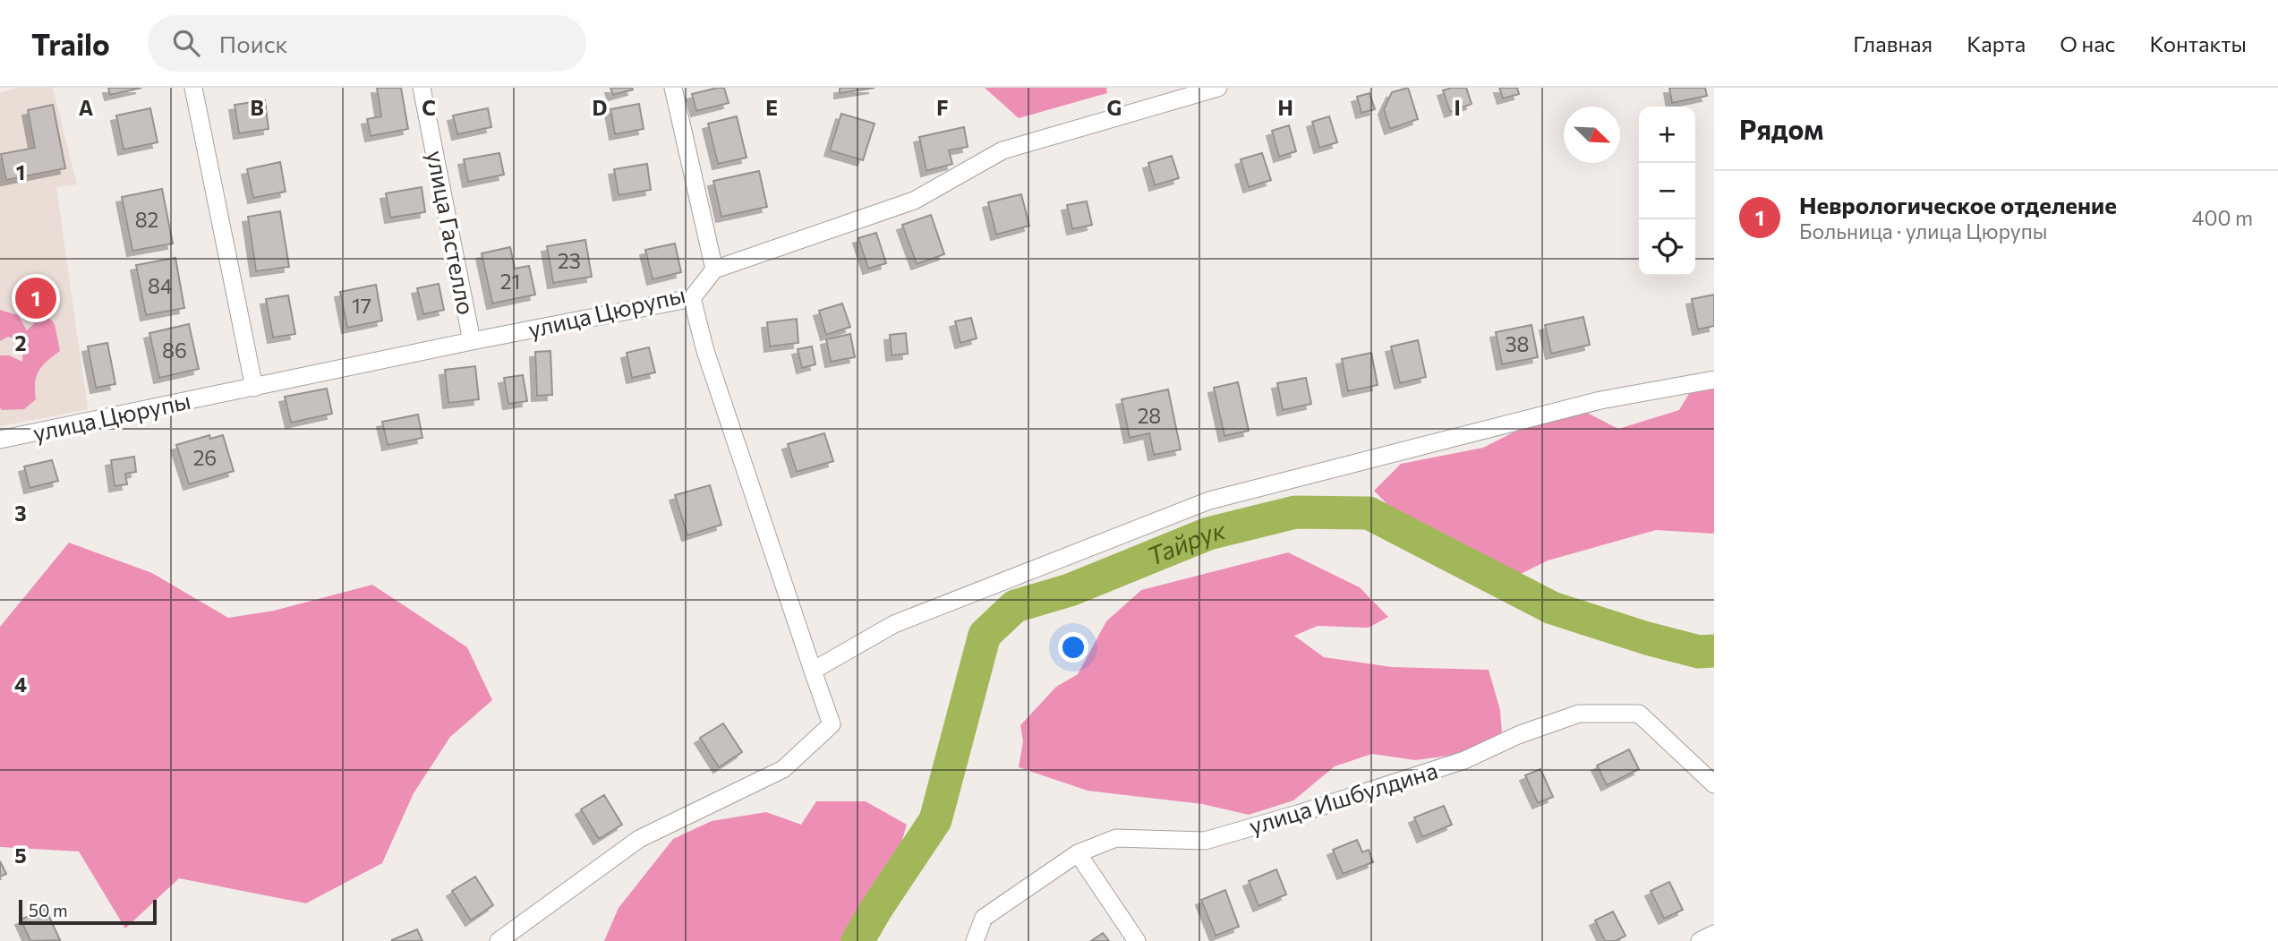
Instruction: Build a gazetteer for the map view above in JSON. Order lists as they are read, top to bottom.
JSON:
{
  "streets": {
    "street": ["улица Гастелло", "улица Цюрупы", "улица Ишбулдина"]
  },
  "crossings": [
    ["улица Гастелло", "улица Цюрупы"]
  ],
  "water": ["Тайрук"],
  "house_numbers": [
    "82",
    "23",
    "21",
    "84",
    "17",
    "38",
    "86",
    "28",
    "26"
  ],
  "scale_bar": "50 m",
  "north": "bottom right",
  "page": {
    "header": "Trailo",
    "search": "Поиск",
    "nav": [
      "Главная",
      "Карта",
      "О нас",
      "Контакты"
    ],
    "heading": "Рядом",
    "map_buttons": ["+", "−"],
    "list": [
      {
        "mark": "1",
        "name": "Неврологическое отделение",
        "note": "Больница · улица Цюрупы",
        "value": "400 m"
      }
    ],
    "pins": "1",
    "scale": "50 m"
  },
  "grid": {
    "columns": [
      "A",
      "B",
      "C",
      "D",
      "E",
      "F",
      "G",
      "H",
      "I"
    ],
    "rows": [
      "1",
      "2",
      "3",
      "4",
      "5"
    ]
  }
}
